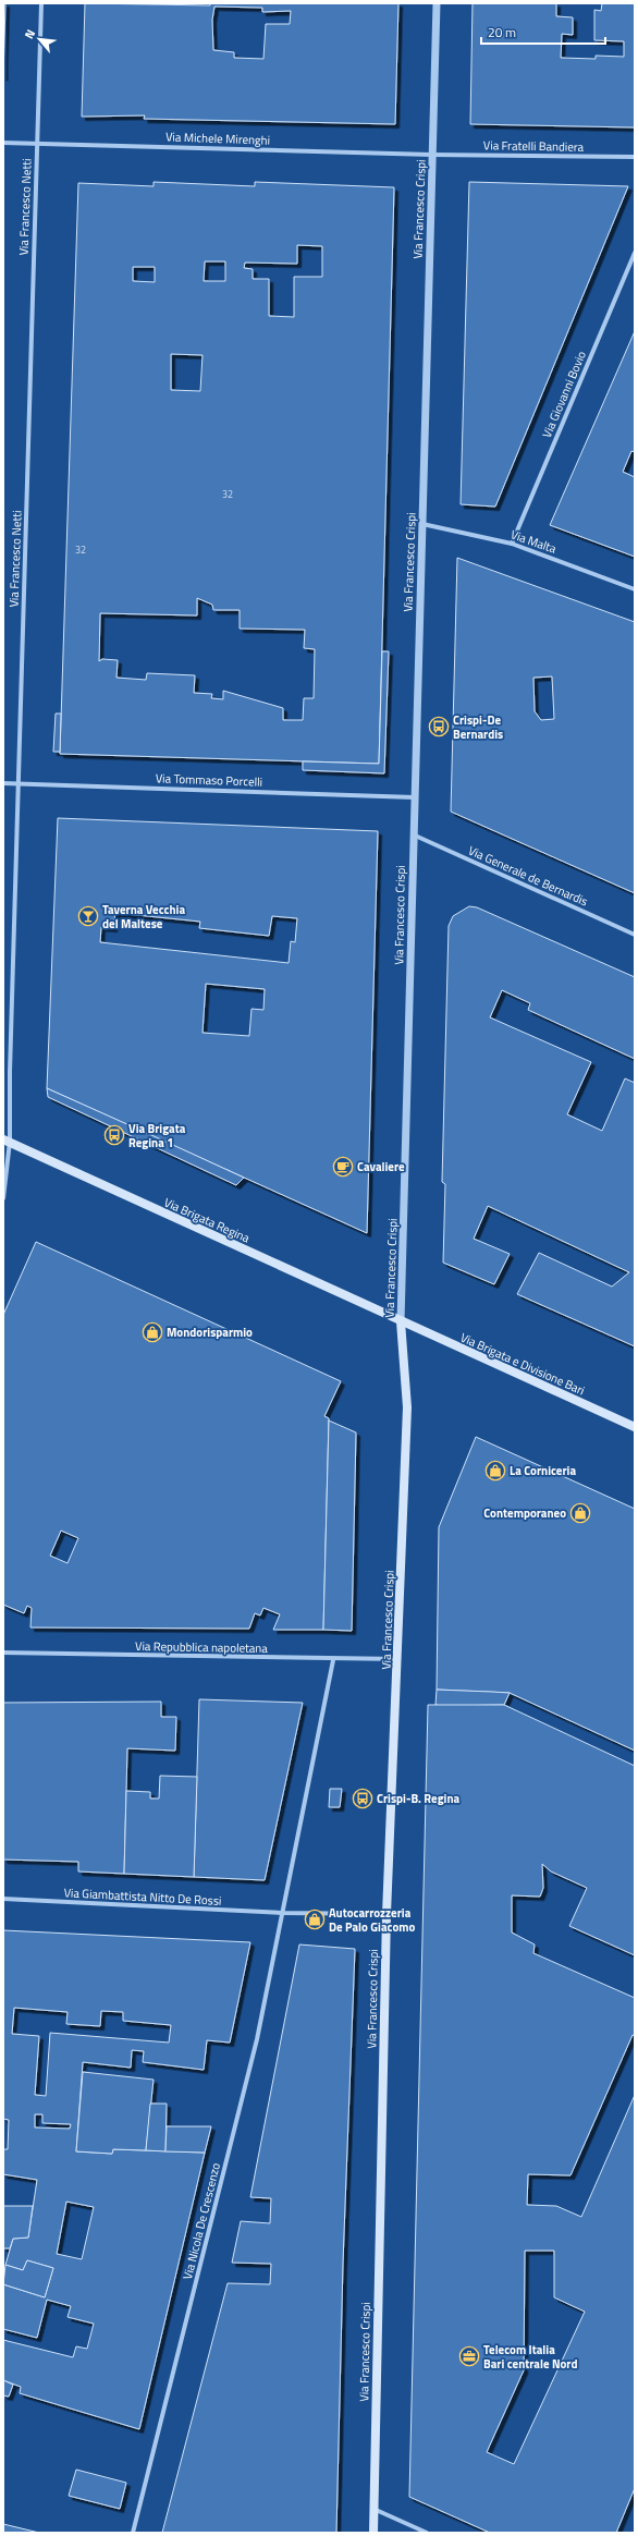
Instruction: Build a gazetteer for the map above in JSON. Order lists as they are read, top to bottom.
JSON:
{
  "streets": {
    "main road": ["Via Francesco Crispi", "Via Brigata Regina", "Via Brigata e Divisione Bari"],
    "street": [
      "Via Michele Mirenghi",
      "Via Fratelli Bandiera",
      "Via Francesco Netti",
      "Via Giovanni Bovio",
      "Via Malta",
      "Via Tommaso Porcelli",
      "Via Generale de Bernardis",
      "Via Repubblica napoletana",
      "Via Giambattista Nitto De Rossi",
      "Via Nicola De Crescenzo"
    ]
  },
  "crossings": [
    ["Via Michele Mirenghi", "Via Fratelli Bandiera"],
    ["Via Michele Mirenghi", "Via Francesco Netti"],
    ["Via Michele Mirenghi", "Via Francesco Crispi"],
    ["Via Fratelli Bandiera", "Via Francesco Crispi"],
    ["Via Francesco Netti", "Via Tommaso Porcelli"],
    ["Via Francesco Netti", "Via Brigata Regina"],
    ["Via Francesco Crispi", "Via Malta"],
    ["Via Francesco Crispi", "Via Tommaso Porcelli"],
    ["Via Francesco Crispi", "Via Generale de Bernardis"],
    ["Via Francesco Crispi", "Via Brigata Regina"],
    ["Via Francesco Crispi", "Via Brigata e Divisione Bari"],
    ["Via Francesco Crispi", "Via Repubblica napoletana"],
    ["Via Francesco Crispi", "Via Giambattista Nitto De Rossi"],
    ["Via Giovanni Bovio", "Via Malta"],
    ["Via Brigata Regina", "Via Brigata e Divisione Bari"],
    ["Via Repubblica napoletana", "Via Nicola De Crescenzo"],
    ["Via Giambattista Nitto De Rossi", "Via Nicola De Crescenzo"]
  ],
  "places": {
    "bus stop": ["Crispi-De Bernardis", "Via Brigata Regina 1", "Crispi-B. Regina"],
    "bar": ["Taverna Vecchia del Maltese"],
    "cafe": ["Cavaliere"],
    "shop": [
      "Mondorisparmio",
      "La Corniceria",
      "Contemporaneo",
      "Autocarrozzeria De Palo Giacomo"
    ],
    "office": ["Telecom Italia Bari centrale Nord"]
  },
  "house_numbers": ["32", "32"],
  "scale_bar": "20 m",
  "north": "top left"
}
